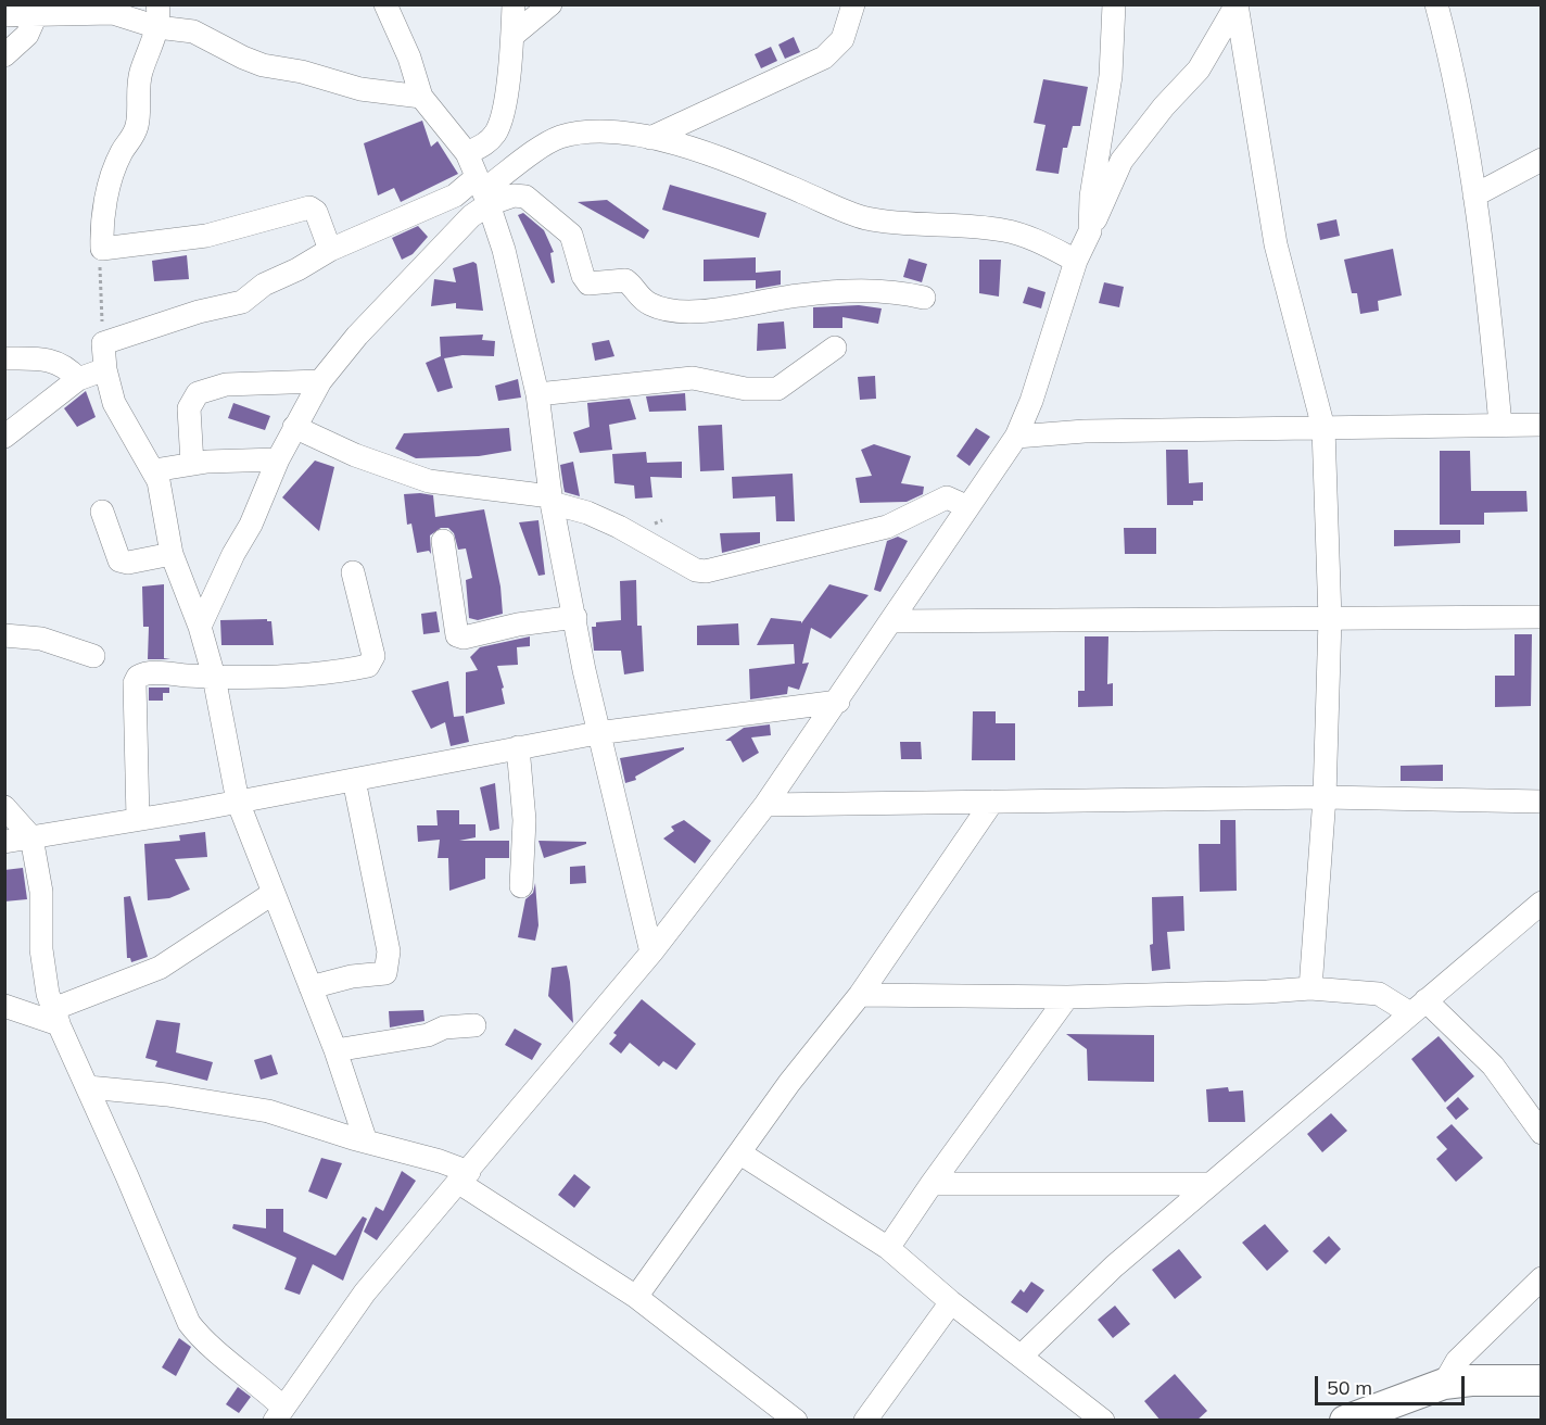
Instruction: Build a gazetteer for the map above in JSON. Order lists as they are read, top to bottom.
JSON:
{
  "scale_bar": "50 m"
}
